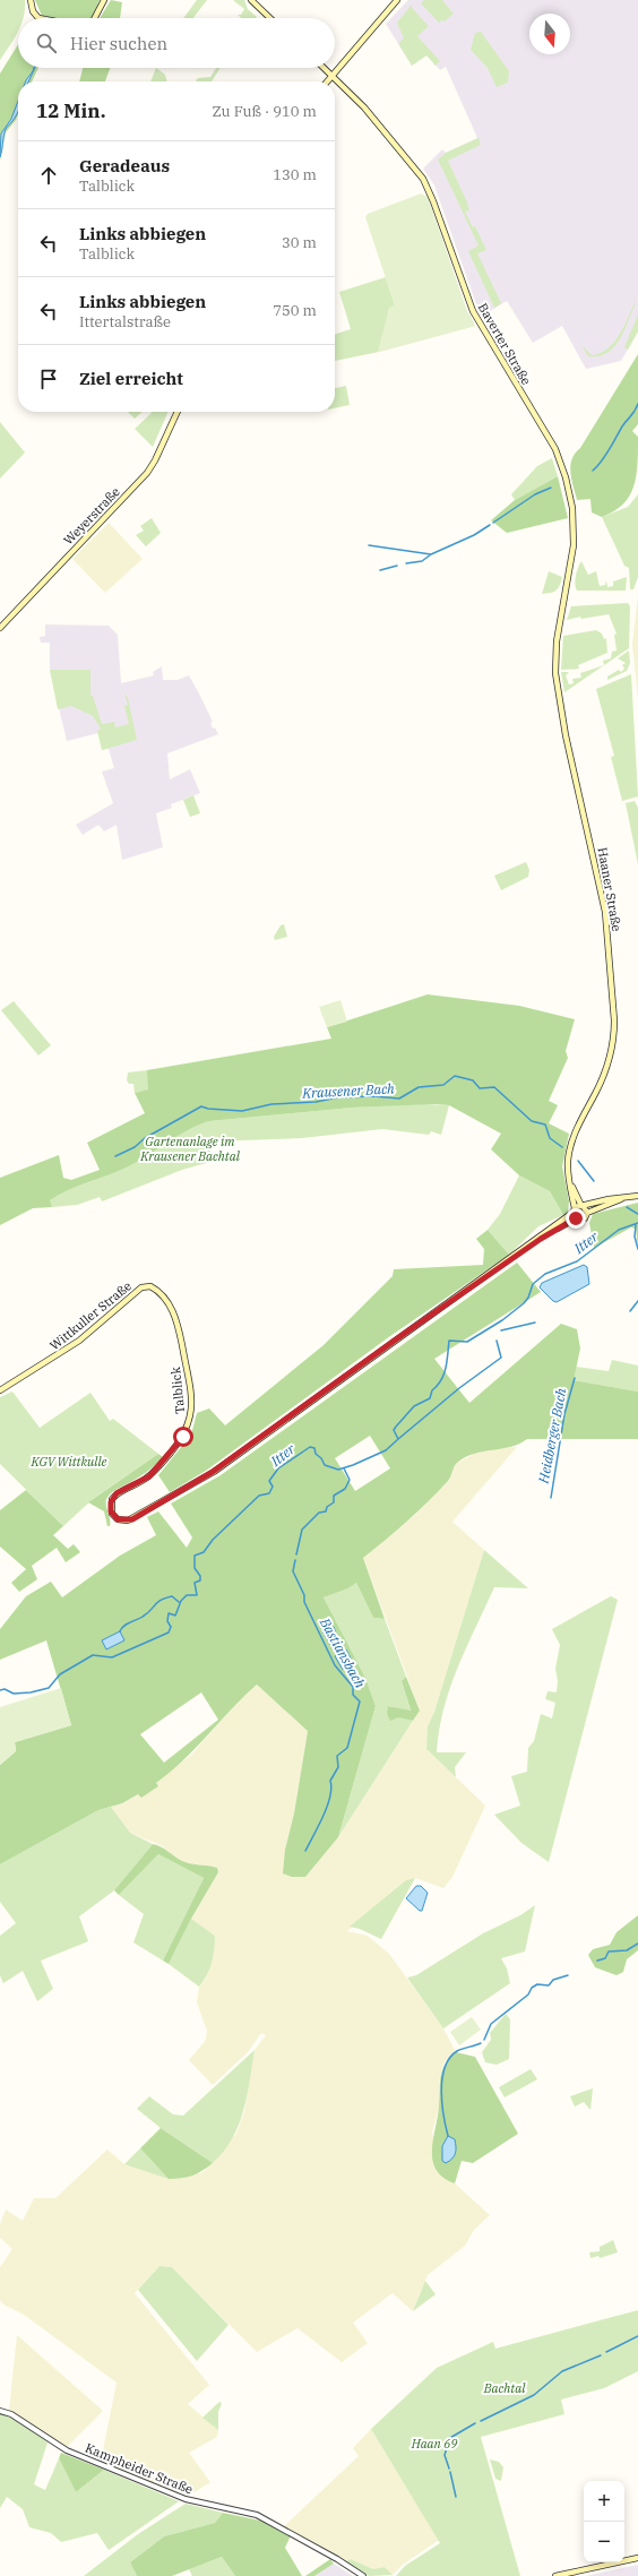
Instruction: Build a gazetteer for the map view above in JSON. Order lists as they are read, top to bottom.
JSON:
{
  "streets": {
    "main road": [
      "Baverter Straße",
      "Weyerstraße",
      "Haaner Straße",
      "Wittkuller Straße",
      "Talblick"
    ],
    "street": ["Kampheider Straße"]
  },
  "crossings": [
    ["Baverter Straße", "Haaner Straße"],
    ["Wittkuller Straße", "Talblick"]
  ],
  "water": [
    "Krausener Bach",
    "Itter",
    "Heidberger Bach",
    "Bastiansbach"
  ],
  "parks": [
    "Gartenanlage im Krausener Bachtal",
    "KGV Wittkulle",
    "Bachtal",
    "Haan 69"
  ],
  "north": "bottom",
  "page": {
    "search": "Hier suchen",
    "heading": ["12 Min.", "Zu Fuß · 910 m"],
    "list": [
      ["Geradeaus", "Talblick", "130 m"],
      ["Links abbiegen", "Talblick", "30 m"],
      ["Links abbiegen", "Ittertalstraße", "750 m"],
      "Ziel erreicht"
    ],
    "map_buttons": ["+", "−"]
  }
}
